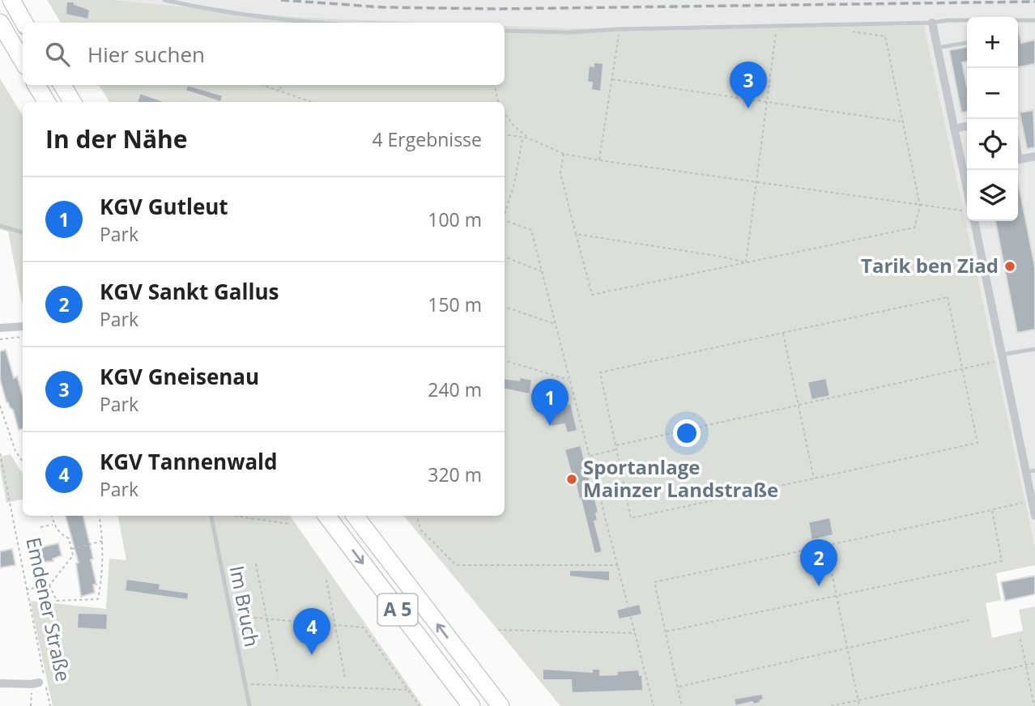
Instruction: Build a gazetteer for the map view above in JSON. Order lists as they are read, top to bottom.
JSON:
{
  "streets": {
    "highway": ["A 5"],
    "lane": ["Im Bruch"],
    "path": ["Emdener Straße"]
  },
  "places": ["Tarik ben Ziad", "Sportanlage Mainzer Landstraße"],
  "page": {
    "map_buttons": ["+", "−"],
    "search": "Hier suchen",
    "pins": [
      "3",
      "1",
      "2",
      "4"
    ],
    "heading": ["In der Nähe", "4 Ergebnisse"],
    "list": [
      {
        "mark": "1",
        "name": "KGV Gutleut",
        "note": "Park",
        "value": "100 m"
      },
      {
        "mark": "2",
        "name": "KGV Sankt Gallus",
        "note": "Park",
        "value": "150 m"
      },
      {
        "mark": "3",
        "name": "KGV Gneisenau",
        "note": "Park",
        "value": "240 m"
      },
      {
        "mark": "4",
        "name": "KGV Tannenwald",
        "note": "Park",
        "value": "320 m"
      }
    ]
  }
}
